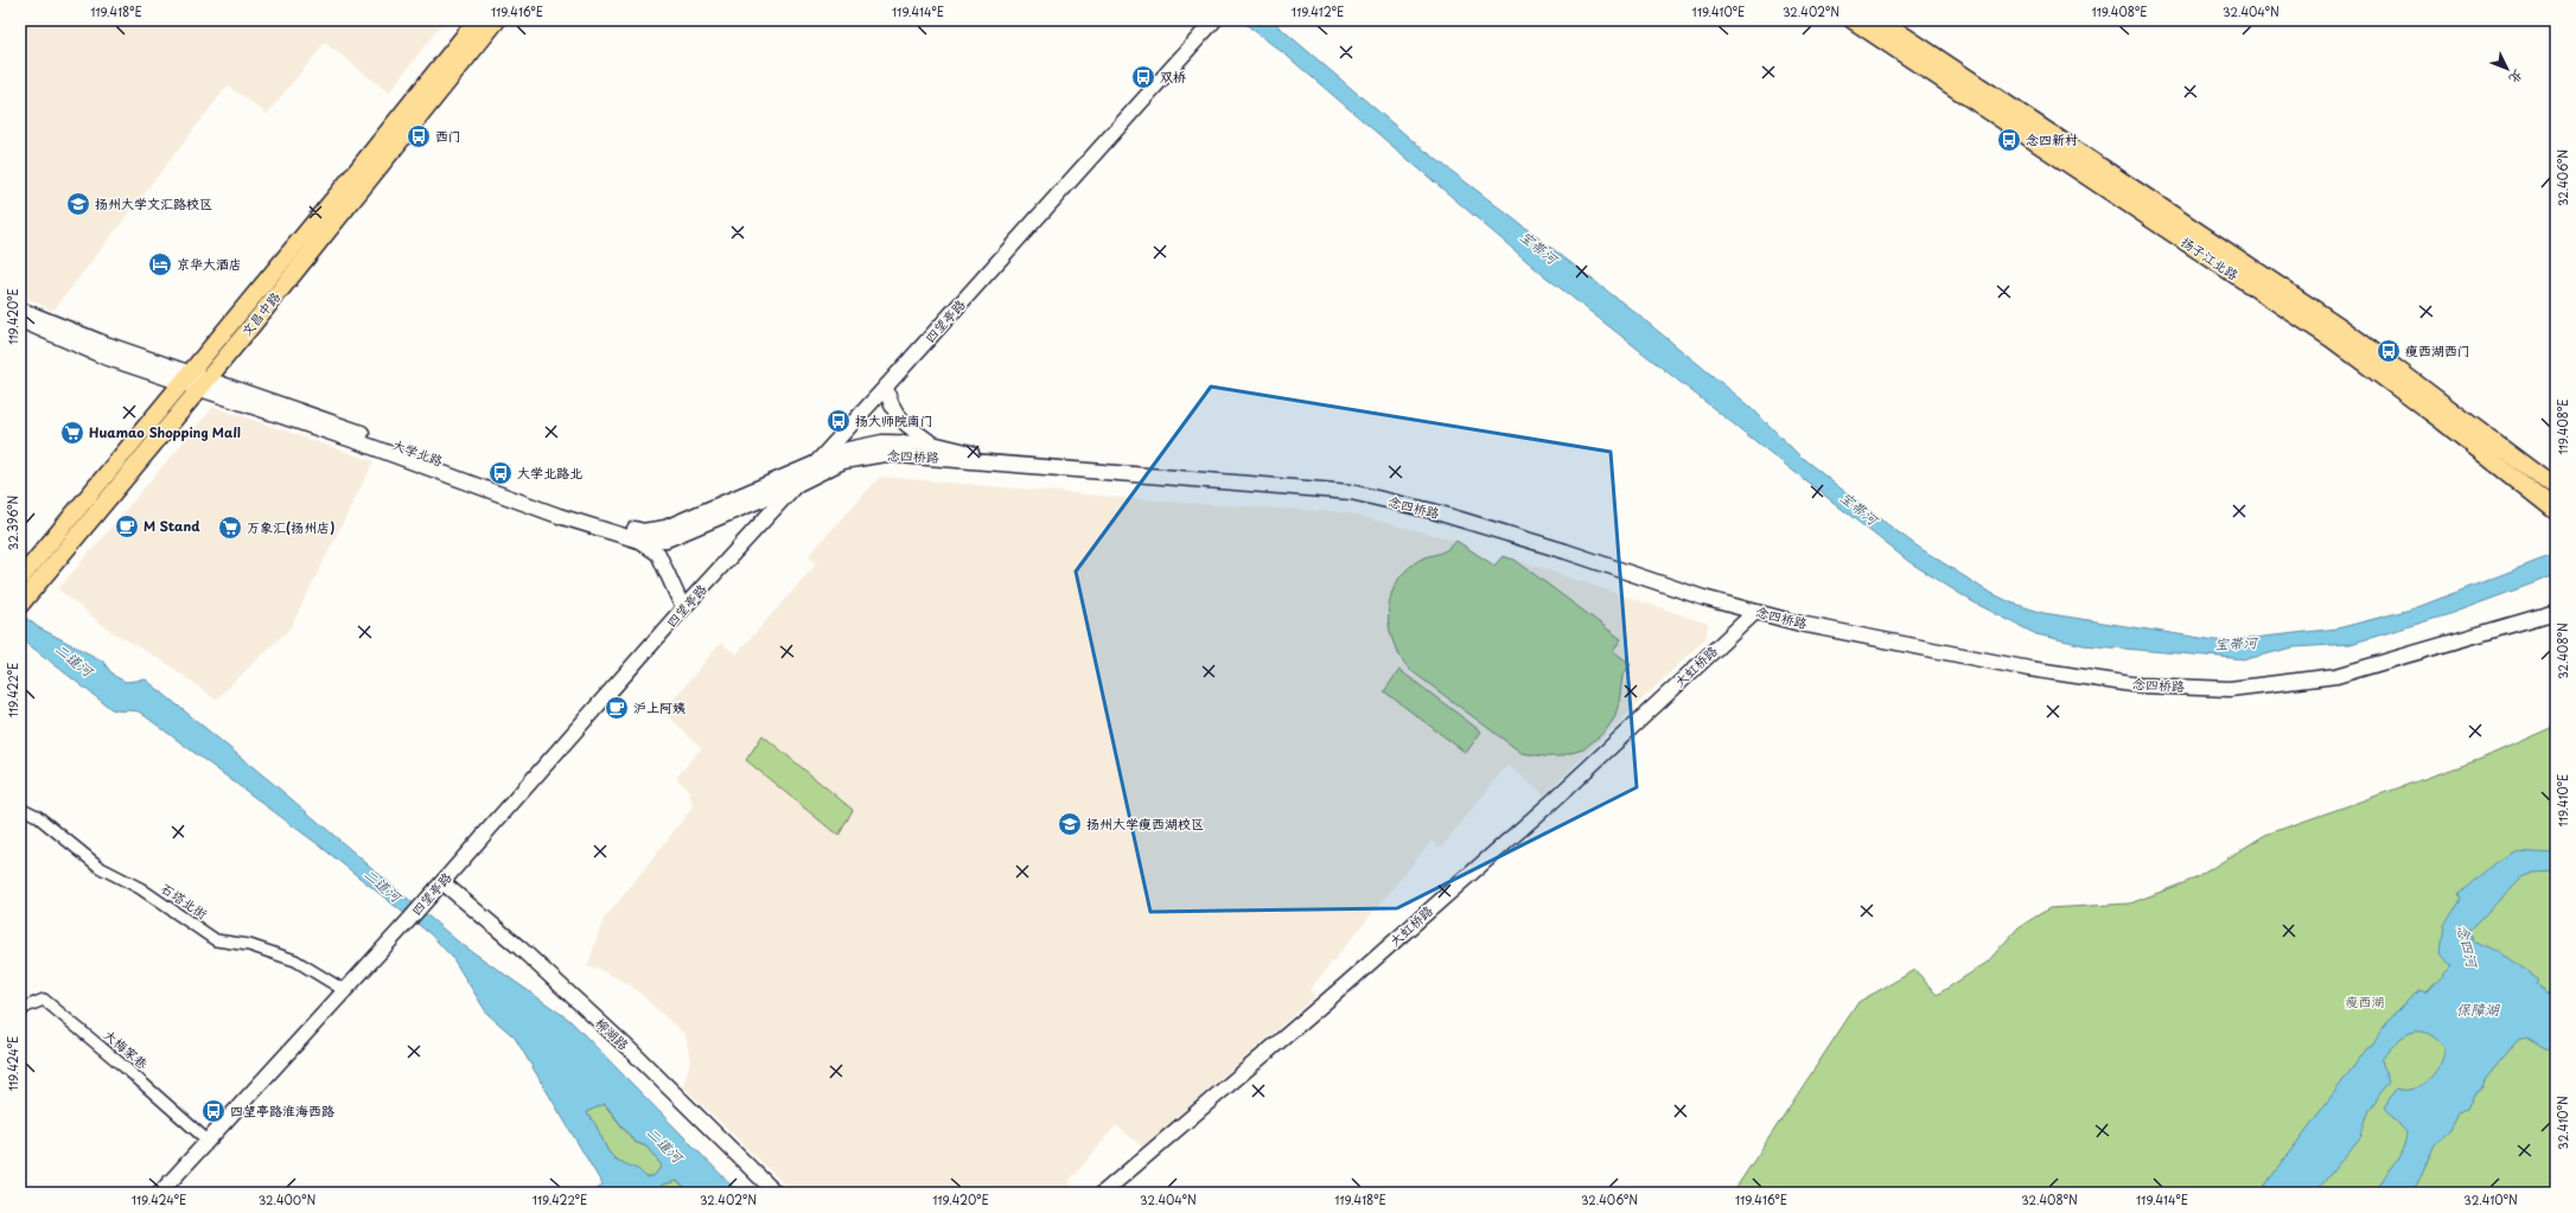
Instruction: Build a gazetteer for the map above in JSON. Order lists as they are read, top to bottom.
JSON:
{
  "streets": {
    "main road": ["扬子江北路", "文昌中路"],
    "street": [
      "四望亭路",
      "大学北路",
      "念四桥路",
      "大虹桥路",
      "石塔北街",
      "柳湖路",
      "大梅家巷"
    ]
  },
  "crossings": [
    ["文昌中路", "大学北路"],
    ["四望亭路", "大学北路"],
    ["四望亭路", "念四桥路"],
    ["四望亭路", "石塔北街"],
    ["四望亭路", "柳湖路"],
    ["四望亭路", "大梅家巷"],
    ["大学北路", "念四桥路"],
    ["念四桥路", "大虹桥路"]
  ],
  "water": [
    "宝带河",
    "二道河",
    "念四河",
    "保障湖"
  ],
  "parks": ["瘦西湖"],
  "places": {
    "bus stop": [
      "双桥",
      "西门",
      "念四新村",
      "瘦西湖西门",
      "扬大师院南门",
      "大学北路北",
      "四望亭路淮海西路"
    ],
    "school or university": ["扬州大学文汇路校区", "扬州大学瘦西湖校区"],
    "hotel": ["京华大酒店"],
    "supermarket": ["Huamao Shopping Mall", "万象汇(扬州店)"],
    "cafe": ["M Stand", "沪上阿姨"]
  },
  "north": "bottom right",
  "coordinates": [
    "119.418°E",
    "119.416°E",
    "119.414°E",
    "119.412°E",
    "119.410°E",
    "32.402°N",
    "119.408°E",
    "32.404°N",
    "32.406°N",
    "119.420°E",
    "32.396°N",
    "32.408°N",
    "119.422°E",
    "119.424°E",
    "32.410°N",
    "32.400°N"
  ]
}
